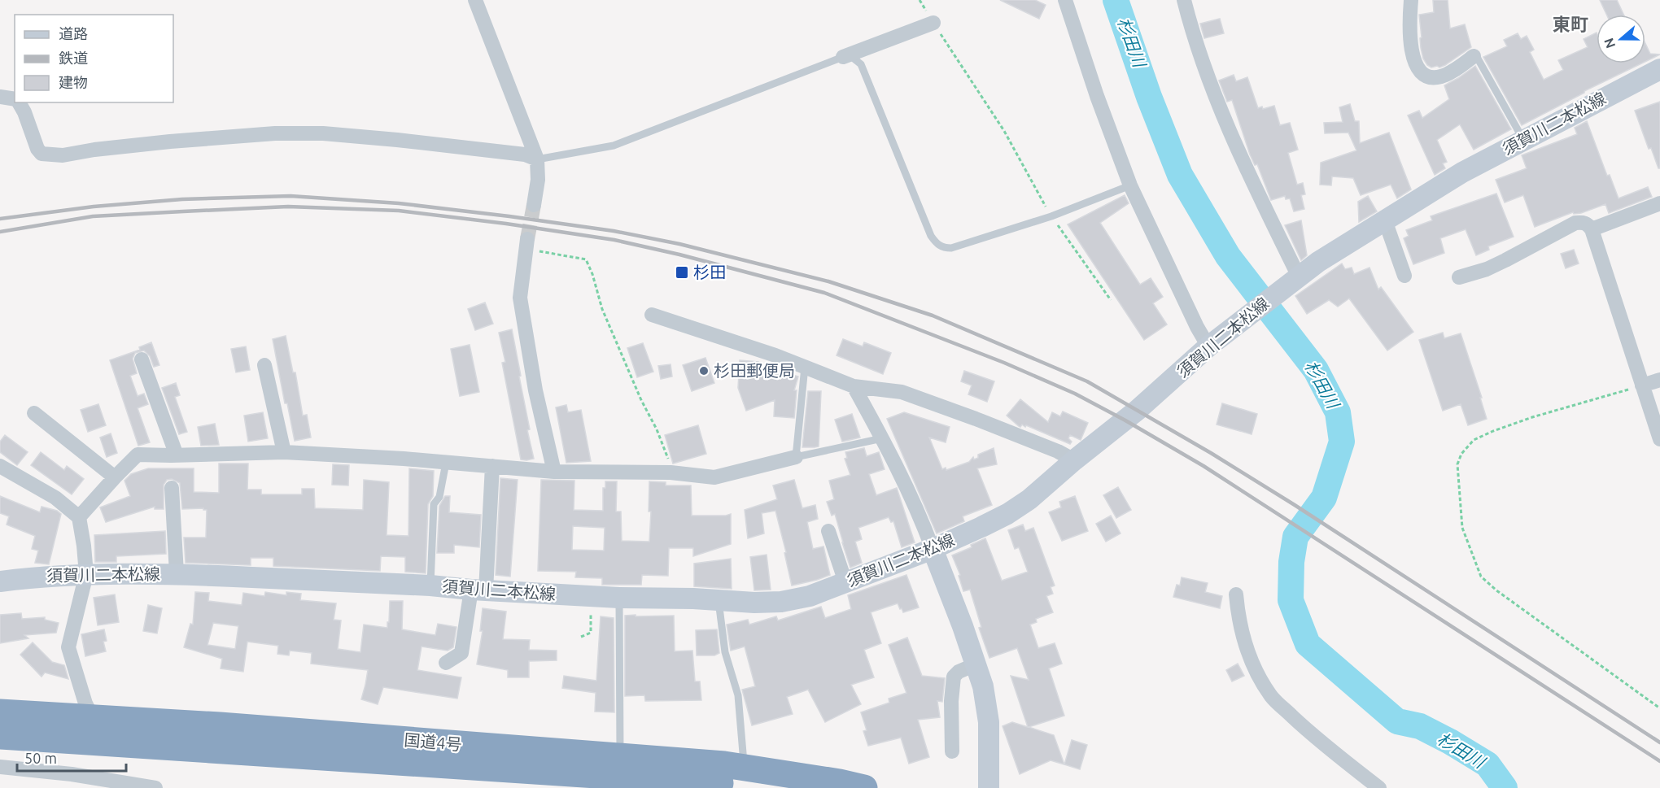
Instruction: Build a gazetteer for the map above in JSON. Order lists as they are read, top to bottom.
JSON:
{
  "streets": {
    "highway": ["国道4号"],
    "main road": ["須賀川二本松線"]
  },
  "districts": ["東町"],
  "water": ["杉田川"],
  "places": {
    "transit": ["杉田"],
    "other": ["杉田郵便局"]
  },
  "legend": ["道路", "鉄道", "建物"],
  "scale_bar": "50 m",
  "north": "left"
}
